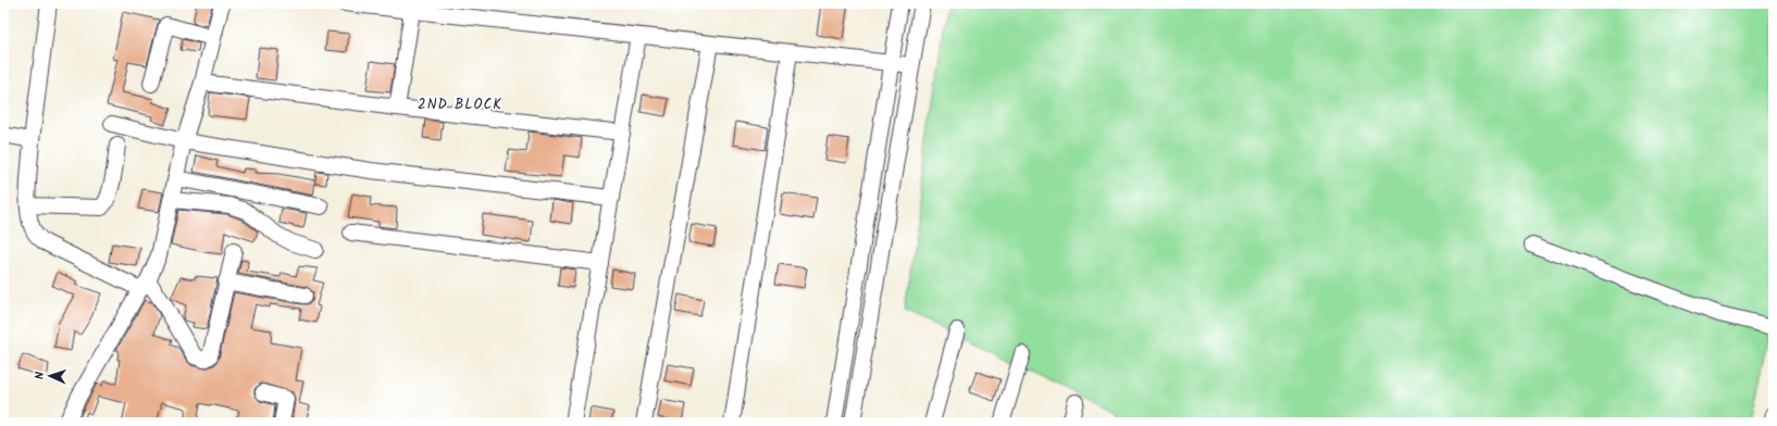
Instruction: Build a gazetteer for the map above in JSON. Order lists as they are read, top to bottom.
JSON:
{
  "districts": ["2ND BLOCK"],
  "north": "left"
}
